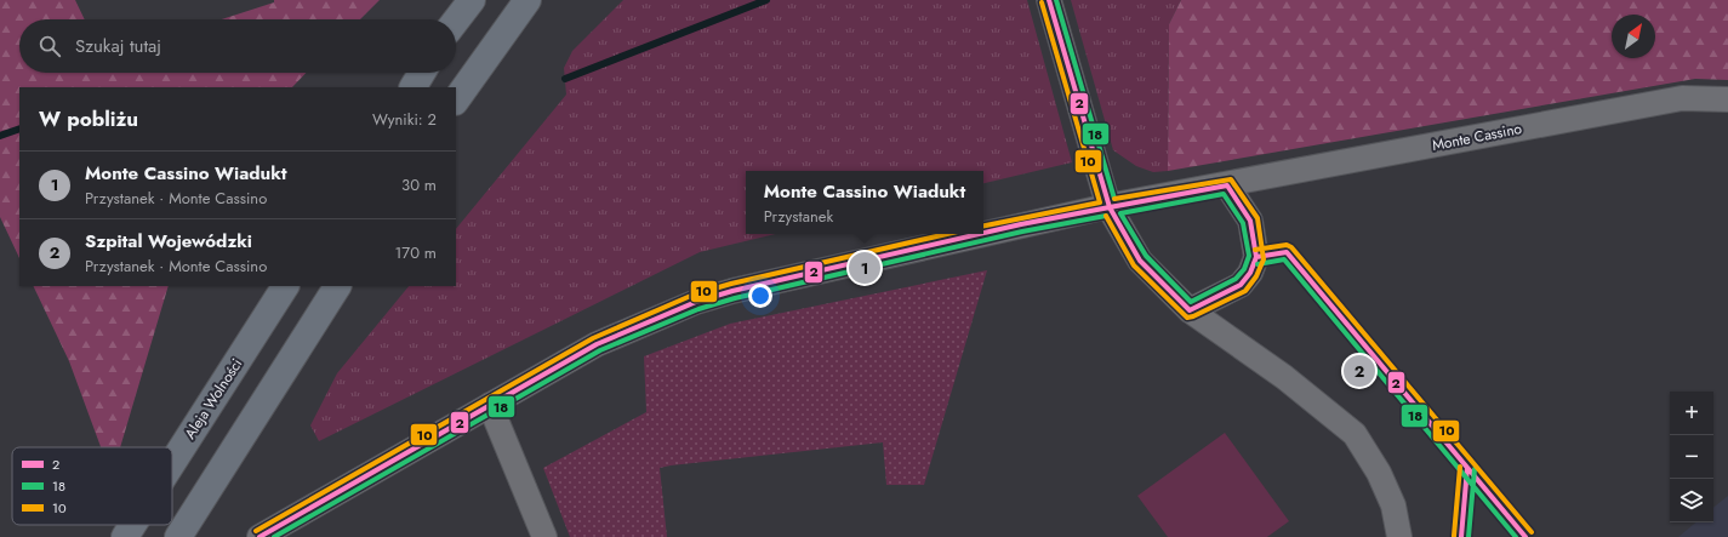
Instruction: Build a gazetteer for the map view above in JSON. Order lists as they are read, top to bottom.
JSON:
{
  "streets": {
    "highway": ["Aleja Wolności"],
    "street": ["Monte Cassino"]
  },
  "lines": ["transit line 2", "transit line 18", "transit line 10"],
  "legend": ["2", "18", "10"],
  "north": "top right",
  "page": {
    "search": "Szukaj tutaj",
    "heading": ["W pobliżu", "Wyniki: 2"],
    "list": [
      {
        "mark": "1",
        "name": "Monte Cassino Wiadukt",
        "note": "Przystanek · Monte Cassino",
        "value": "30 m"
      },
      {
        "mark": "2",
        "name": "Szpital Wojewódzki",
        "note": "Przystanek · Monte Cassino",
        "value": "170 m"
      }
    ],
    "popup": ["Monte Cassino Wiadukt", "Przystanek"],
    "pins": ["1", "2"],
    "map_buttons": ["+", "−"]
  }
}
